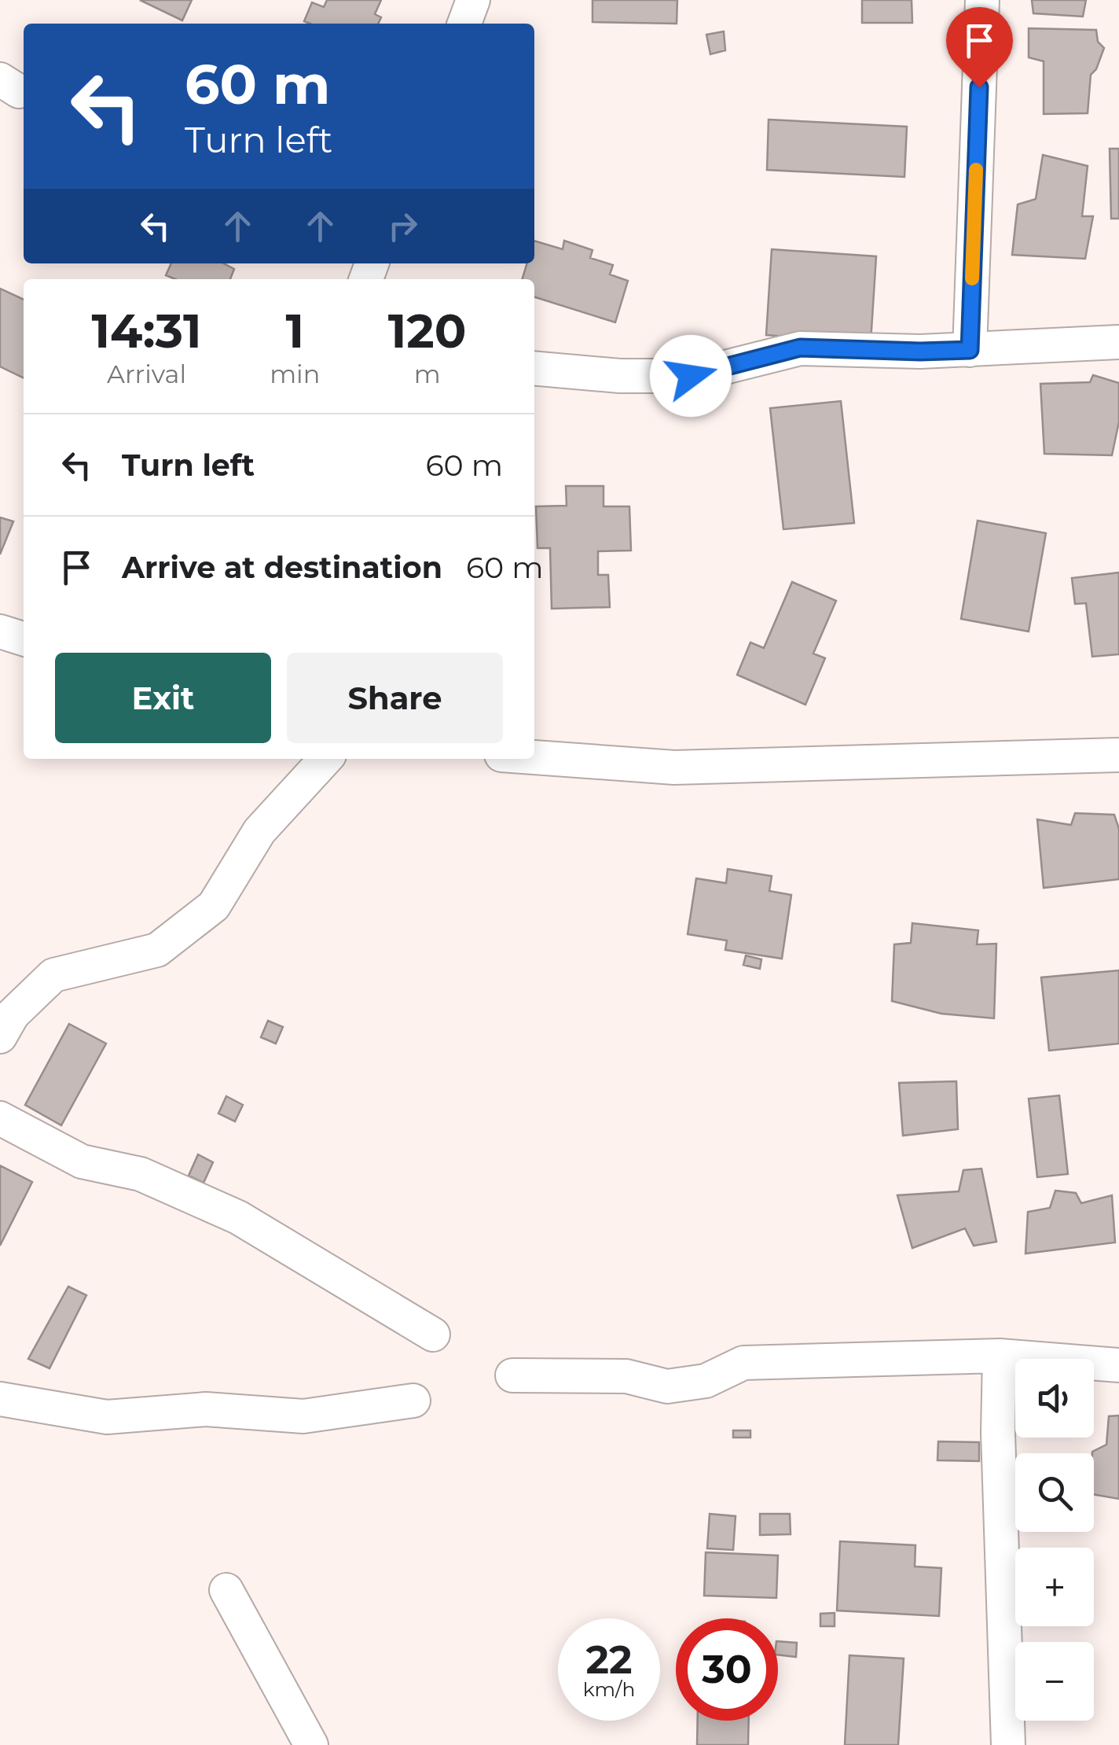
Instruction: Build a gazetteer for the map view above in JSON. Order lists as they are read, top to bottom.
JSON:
{
  "page": {
    "turn": ["60 m", "Turn left"],
    "eta": [
      "14:31",
      "Arrival",
      "1",
      "min",
      "120",
      "m"
    ],
    "list": [
      {
        "name": "Turn left",
        "value": "60 m"
      },
      {
        "name": "Arrive at destination",
        "value": "60 m"
      }
    ],
    "buttons": ["Exit", "Share"],
    "map_buttons": ["+", "−"],
    "speed": "22 km/h",
    "limit": "30"
  }
}
